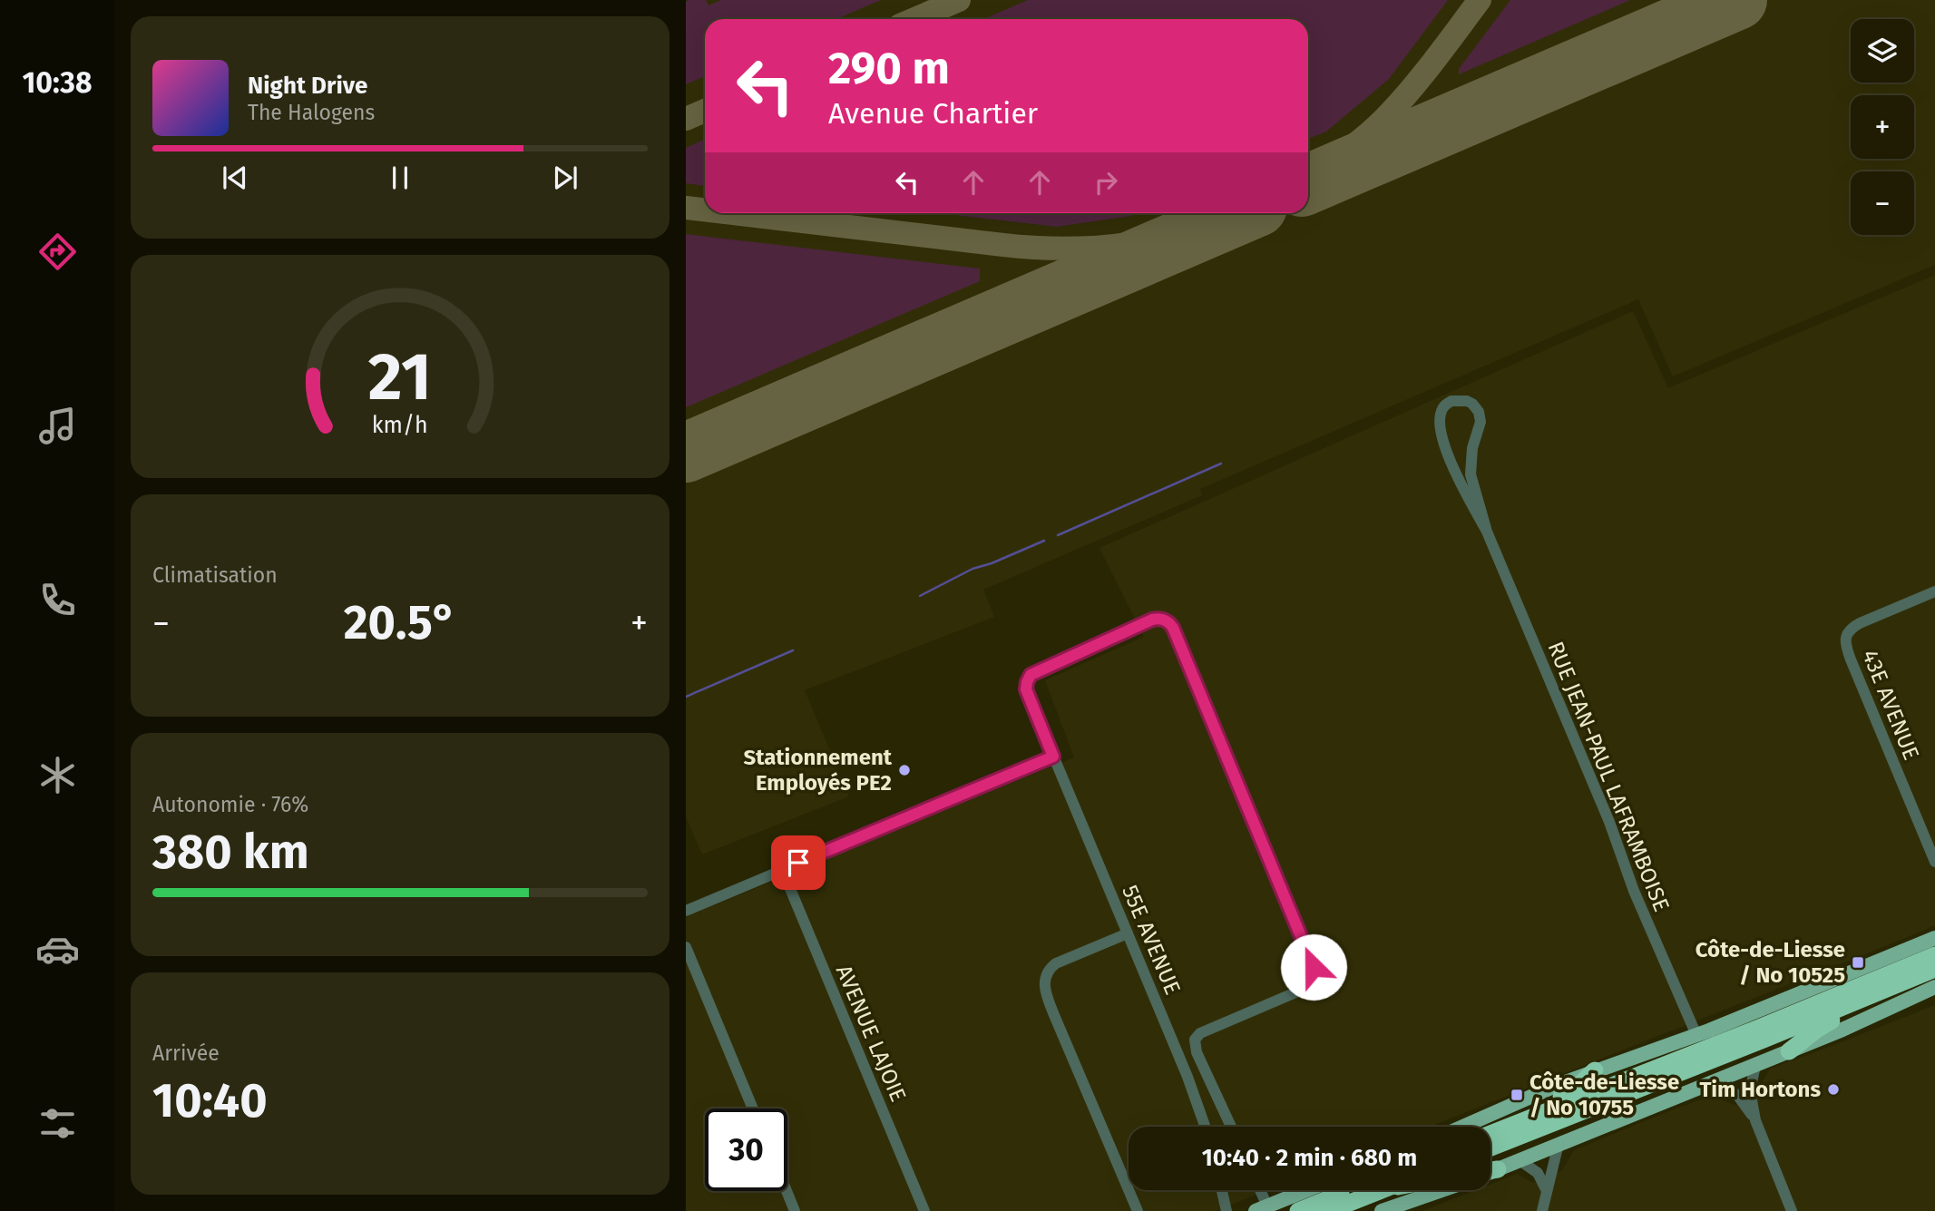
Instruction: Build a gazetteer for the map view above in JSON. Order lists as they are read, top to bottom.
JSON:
{
  "streets": {
    "street": [
      "43E AVENUE",
      "RUE JEAN-PAUL LAFRAMBOISE",
      "55E AVENUE",
      "AVENUE LAJOIE"
    ]
  },
  "places": {
    "other": ["Stationnement Employés PE2", "Tim Hortons"],
    "transit": ["Côte-de-Liesse / No 10525", "Côte-de-Liesse / No 10755"]
  },
  "page": {
    "tabs": "10:38",
    "map_buttons": ["+", "−"],
    "turn": ["290 m", "Avenue Chartier"],
    "song": ["Night Drive", "The Halogens"],
    "tile": [
      "Climatisation",
      ["Autonomie · 76%", "380 km"],
      ["Arrivée", "10:40"]
    ],
    "heat": ["−", "20.5°", "+"],
    "limit": "30",
    "trip": "10:40 · 2 min · 680 m",
    "gauge": ["21", "km/h"]
  }
}
